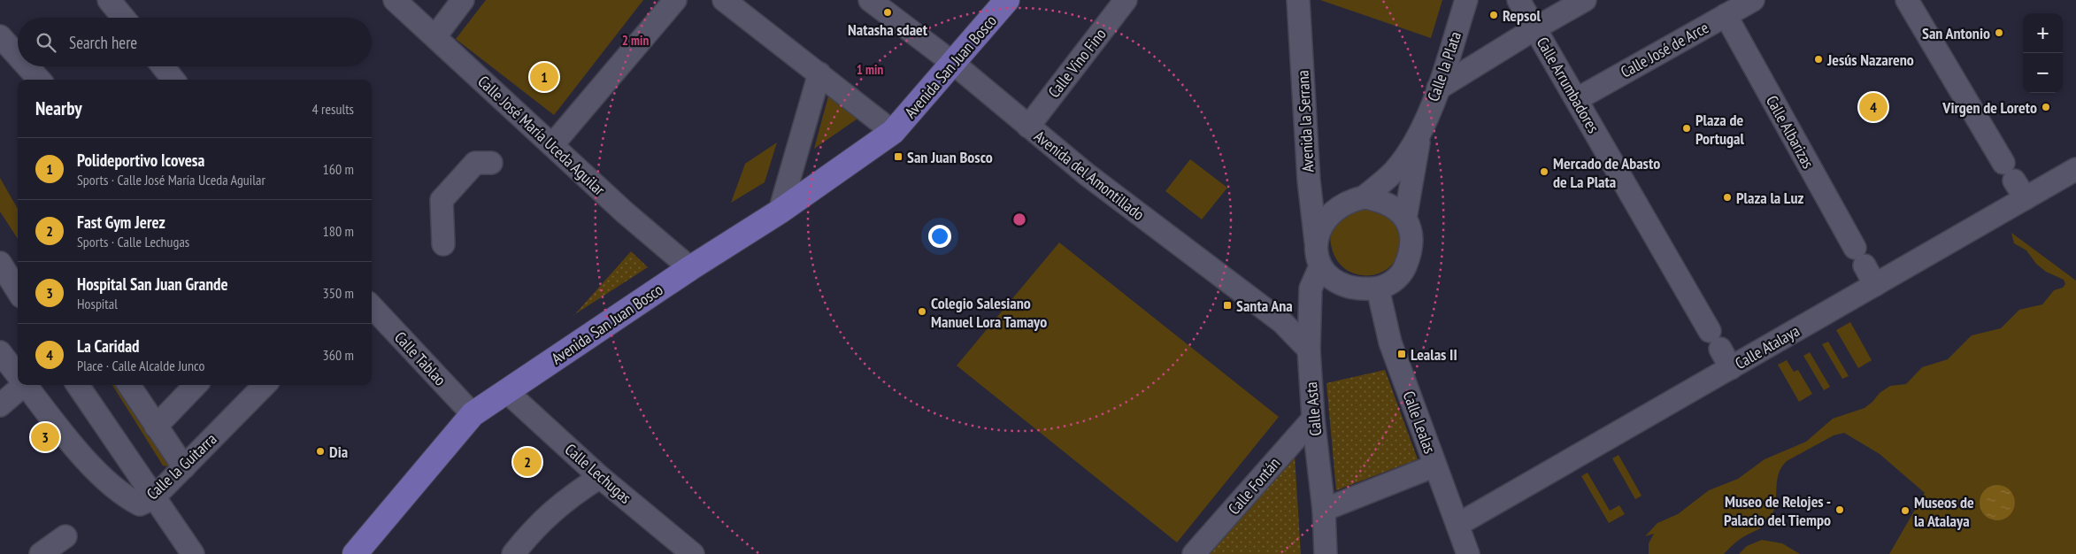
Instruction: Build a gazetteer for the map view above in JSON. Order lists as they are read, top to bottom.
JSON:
{
  "streets": {
    "main road": ["Avenida San Juan Bosco"],
    "street": [
      "Calle José de Arce",
      "Calle Vino Fino",
      "Calle la Plata",
      "Calle Arrumbadores",
      "Avenida la Serrana",
      "Calle Albarizas",
      "Calle José María Uceda Aguilar",
      "Avenida del Amontillado",
      "Calle Atalaya",
      "Calle Tablao",
      "Calle Asta",
      "Calle Lealas",
      "Calle la Guitarra",
      "Calle Lechugas",
      "Calle Fontán"
    ]
  },
  "crossings": [
    ["Calle José de Arce", "Calle Arrumbadores"],
    ["Calle José de Arce", "Calle Albarizas"],
    ["Calle Vino Fino", "Avenida del Amontillado"],
    ["Avenida San Juan Bosco", "Calle José María Uceda Aguilar"],
    ["Avenida San Juan Bosco", "Avenida del Amontillado"],
    ["Avenida San Juan Bosco", "Calle Tablao"],
    ["Avenida San Juan Bosco", "Calle Lechugas"],
    ["Calle la Plata", "Avenida la Serrana"],
    ["Calle la Plata", "Calle Asta"],
    ["Calle la Plata", "Calle Lealas"],
    ["Calle Arrumbadores", "Calle Atalaya"],
    ["Avenida la Serrana", "Calle Asta"],
    ["Avenida la Serrana", "Calle Lealas"],
    ["Calle Albarizas", "Calle Atalaya"],
    ["Avenida del Amontillado", "Calle Asta"],
    ["Calle Atalaya", "Calle Lealas"],
    ["Calle Asta", "Calle Lealas"],
    ["Calle Asta", "Calle Fontán"]
  ],
  "places": {
    "other": [
      "Natasha sdaet",
      "Repsol",
      "San Antonio",
      "Jesús Nazareno",
      "Virgen de Loreto",
      "Plaza de Portugal",
      "Mercado de Abasto de La Plata",
      "Plaza la Luz",
      "Colegio Salesiano Manuel Lora Tamayo",
      "Dia",
      "Museo de Relojes - Palacio del Tiempo",
      "Museos de la Atalaya"
    ],
    "transit": ["San Juan Bosco", "Santa Ana", "Lealas II"]
  },
  "page": {
    "map_buttons": ["+", "−"],
    "search": "Search here",
    "pins": [
      "1",
      "4",
      "3",
      "2"
    ],
    "heading": ["Nearby", "4 results"],
    "list": [
      {
        "mark": "1",
        "name": "Polideportivo Icovesa",
        "note": "Sports · Calle José María Uceda Aguilar",
        "value": "160 m"
      },
      {
        "mark": "2",
        "name": "Fast Gym Jerez",
        "note": "Sports · Calle Lechugas",
        "value": "180 m"
      },
      {
        "mark": "3",
        "name": "Hospital San Juan Grande",
        "note": "Hospital",
        "value": "350 m"
      },
      {
        "mark": "4",
        "name": "La Caridad",
        "note": "Place · Calle Alcalde Junco",
        "value": "360 m"
      }
    ]
  },
  "rings": ["2 min", "1 min"]
}
